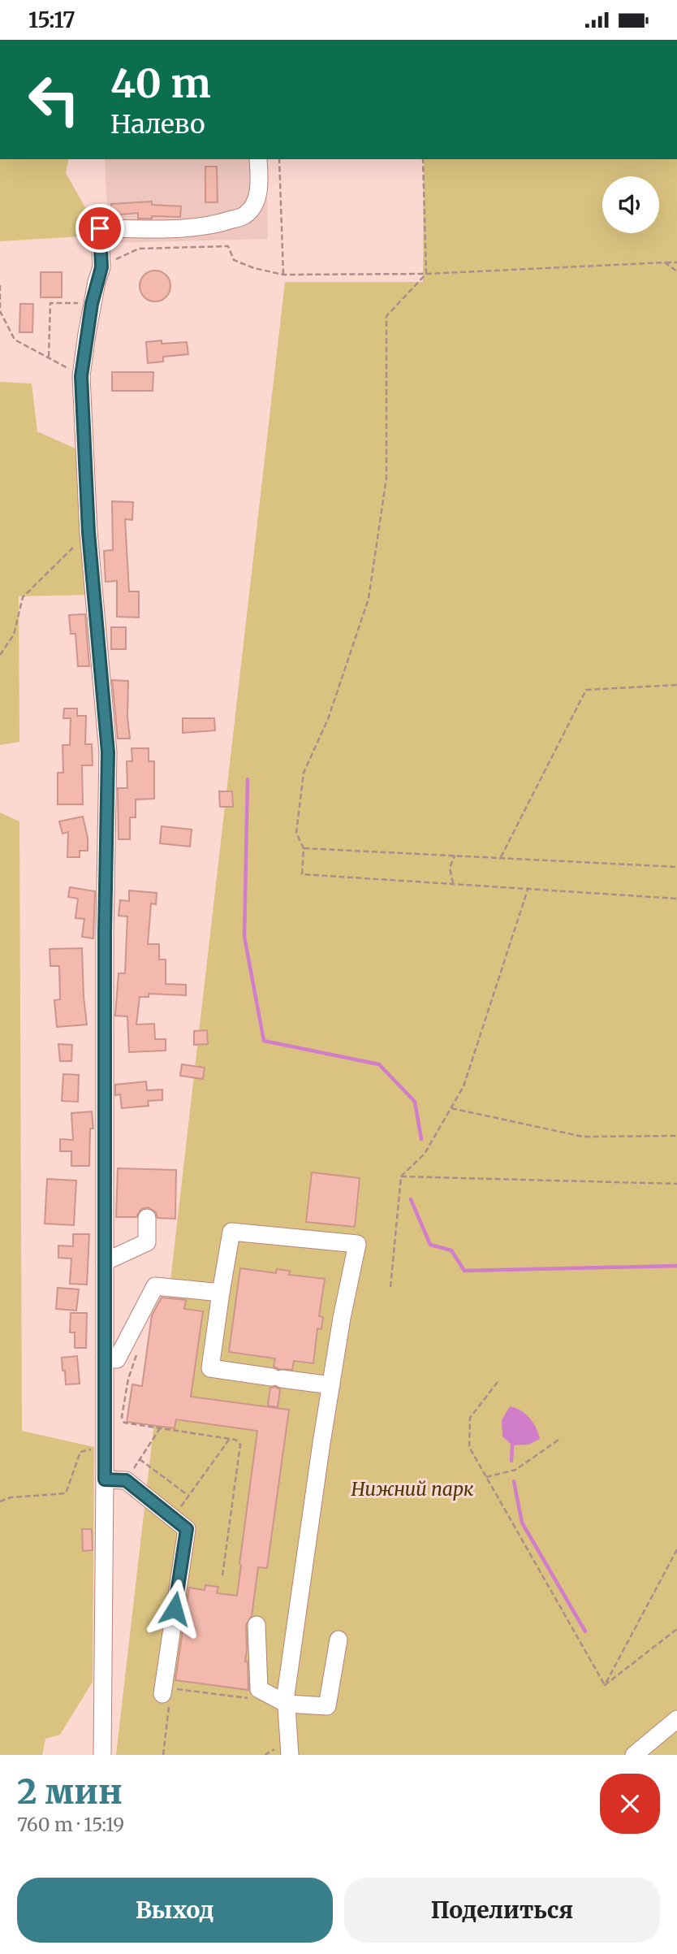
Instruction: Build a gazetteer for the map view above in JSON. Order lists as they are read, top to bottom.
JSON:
{
  "parks": ["Нижний парк"],
  "page": {
    "status": "15:17",
    "turn": ["40 m", "Налево"],
    "heading": ["2 мин", "760 m · 15:19"],
    "buttons": ["Выход", "Поделиться"]
  }
}
